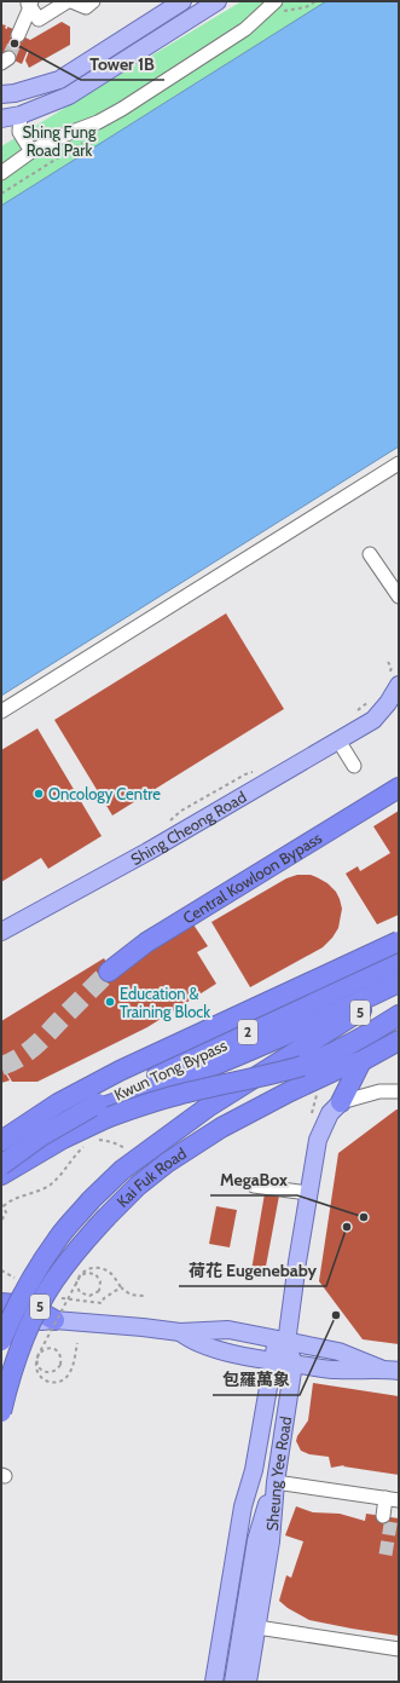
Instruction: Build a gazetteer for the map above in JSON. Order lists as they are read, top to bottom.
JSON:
{
  "streets": {
    "highway": [
      "Central Kowloon Bypass",
      "5",
      "2",
      "Kwun Tong Bypass",
      "Kai Fuk Road"
    ],
    "main road": ["Shing Cheong Road", "Sheung Yee Road"]
  },
  "parks": ["Shing Fung Road Park"],
  "places": [
    "Tower 1B",
    "Oncology Centre",
    "Education & Training Block",
    "MegaBox",
    "荷花 Eugenebaby",
    "包羅萬象"
  ]
}
